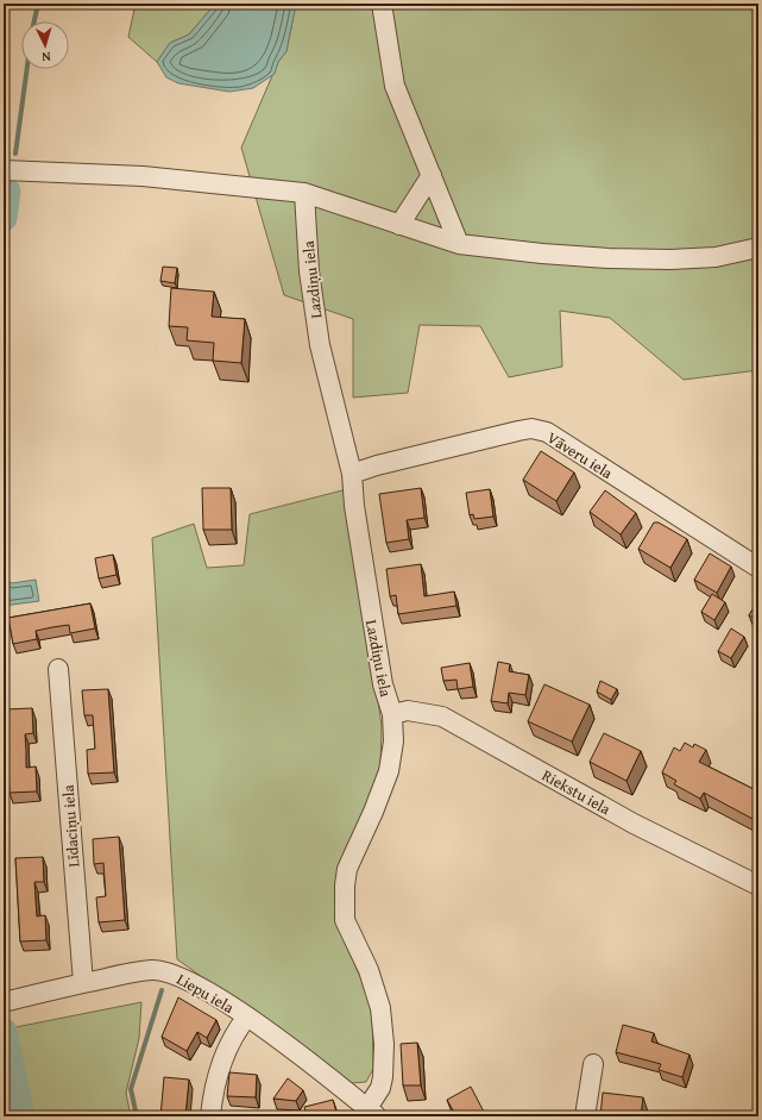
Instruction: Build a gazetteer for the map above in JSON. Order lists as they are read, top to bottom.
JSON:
{
  "streets": {
    "street": [
      "Lazdiņu iela",
      "Vāveru iela",
      "Riekstu iela",
      "Līdaciņu iela",
      "Liepu iela"
    ]
  },
  "crossings": [
    ["Lazdiņu iela", "Vāveru iela"],
    ["Lazdiņu iela", "Riekstu iela"],
    ["Lazdiņu iela", "Liepu iela"],
    ["Līdaciņu iela", "Liepu iela"]
  ],
  "north": "bottom"
}
